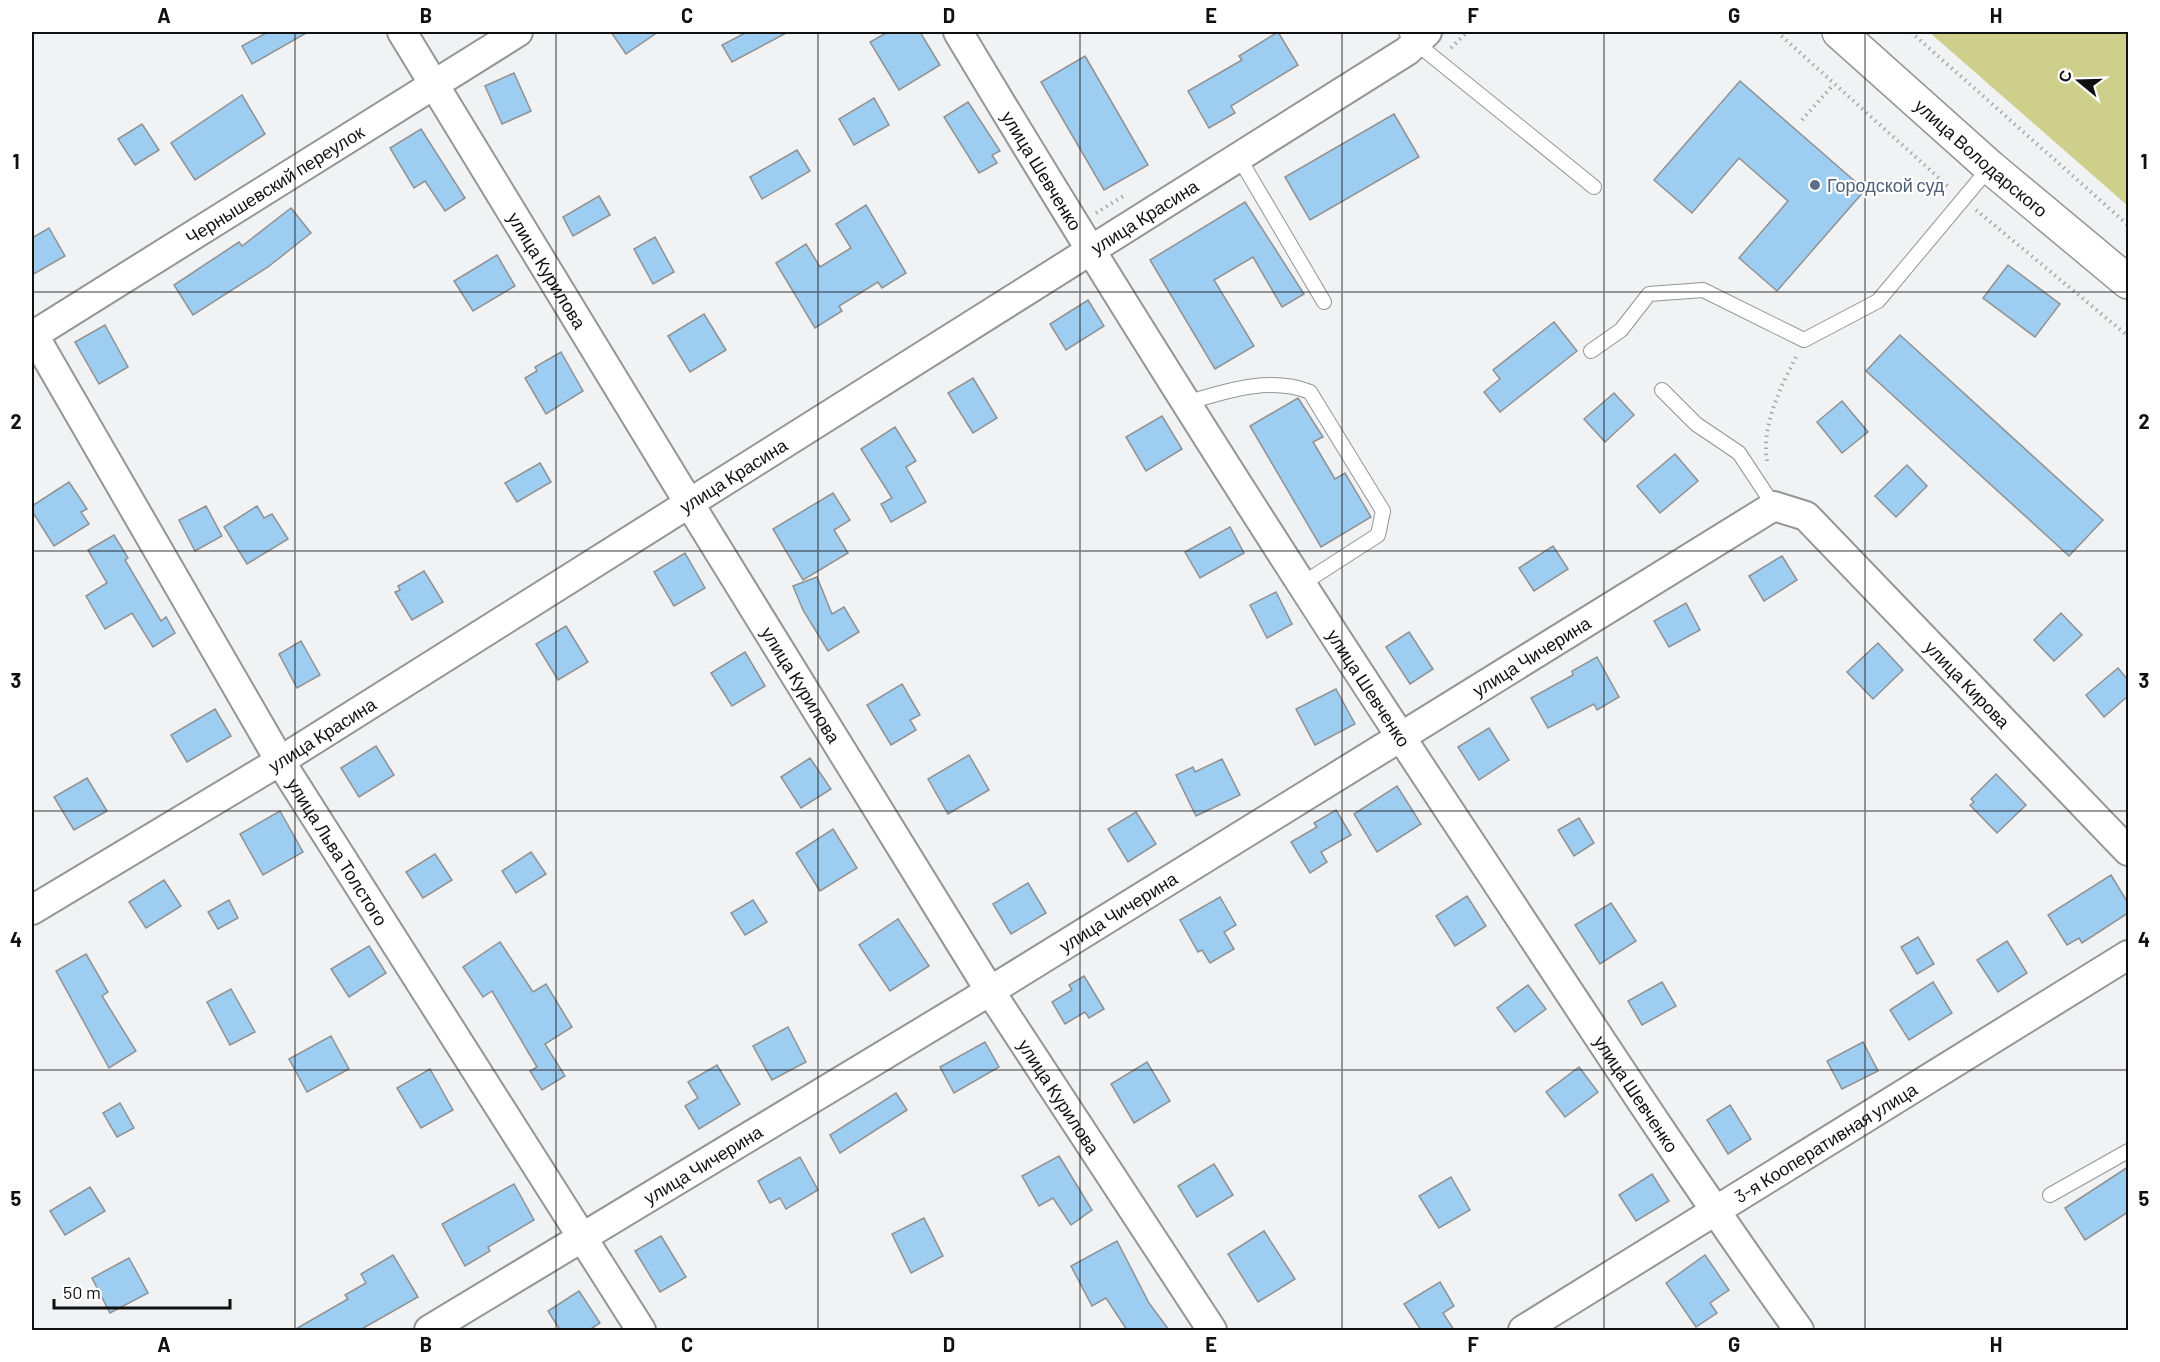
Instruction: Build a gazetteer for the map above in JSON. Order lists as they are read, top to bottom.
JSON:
{
  "streets": {
    "street": [
      "улица Володарского",
      "улица Шевченко",
      "Чернышевский переулок",
      "улица Красина",
      "улица Курилова",
      "улица Чичерина",
      "улица Кирова",
      "улица Льва Толстого",
      "3-я Кооперативная улица"
    ]
  },
  "crossings": [
    ["улица Шевченко", "улица Красина"],
    ["улица Шевченко", "улица Чичерина"],
    ["улица Шевченко", "3-я Кооперативная улица"],
    ["Чернышевский переулок", "улица Курилова"],
    ["Чернышевский переулок", "улица Льва Толстого"],
    ["улица Красина", "улица Курилова"],
    ["улица Красина", "улица Льва Толстого"],
    ["улица Курилова", "улица Чичерина"],
    ["улица Чичерина", "улица Кирова"],
    ["улица Чичерина", "улица Льва Толстого"]
  ],
  "places": ["Городской суд"],
  "scale_bar": "50 m",
  "north": "left",
  "grid": {
    "columns": [
      "A",
      "B",
      "C",
      "D",
      "E",
      "F",
      "G",
      "H"
    ],
    "rows": [
      "1",
      "2",
      "3",
      "4",
      "5"
    ]
  }
}
